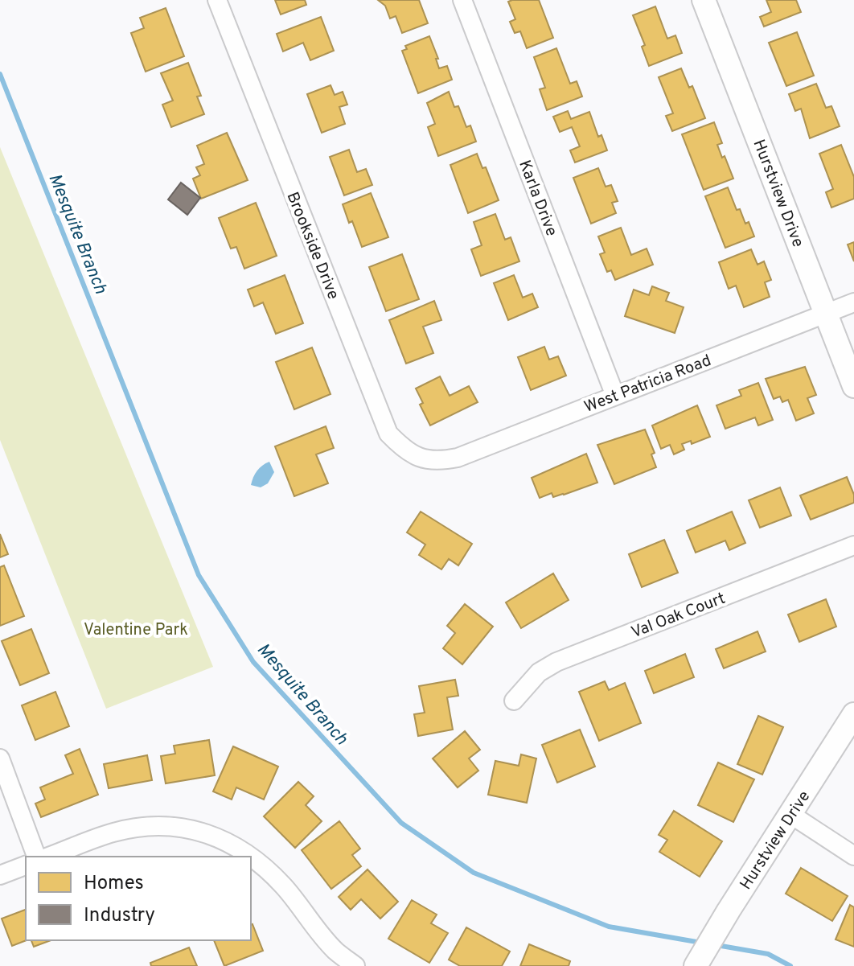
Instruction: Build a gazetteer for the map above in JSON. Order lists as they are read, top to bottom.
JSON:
{
  "streets": {
    "street": [
      "Hurstview Drive",
      "Karla Drive",
      "Brookside Drive",
      "West Patricia Road",
      "Val Oak Court"
    ]
  },
  "crossings": [
    ["Hurstview Drive", "West Patricia Road"],
    ["Karla Drive", "West Patricia Road"],
    ["Brookside Drive", "West Patricia Road"]
  ],
  "water": ["Mesquite Branch"],
  "parks": ["Valentine Park"],
  "legend": ["Homes", "Industry"]
}
